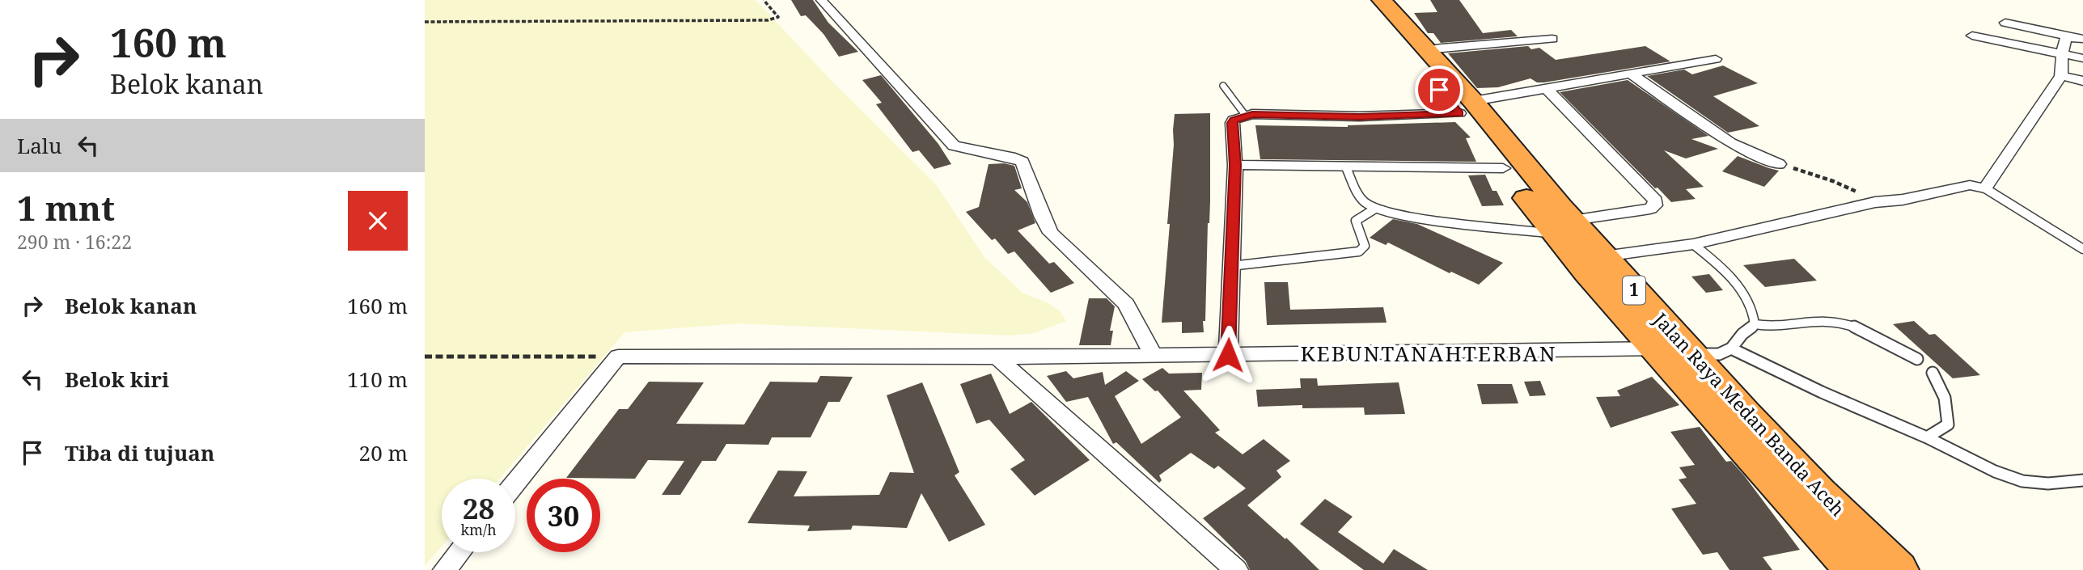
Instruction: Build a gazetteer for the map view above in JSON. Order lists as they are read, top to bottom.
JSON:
{
  "streets": {
    "highway": ["1", "Jalan Raya Medan Banda Aceh"]
  },
  "districts": ["KEBUNTANAHTERBAN"],
  "page": {
    "turn": ["160 m", "Belok kanan"],
    "then": "Lalu",
    "heading": ["1 mnt", "290 m · 16:22"],
    "list": [
      {
        "name": "Belok kanan",
        "value": "160 m"
      },
      {
        "name": "Belok kiri",
        "value": "110 m"
      },
      {
        "name": "Tiba di tujuan",
        "value": "20 m"
      }
    ],
    "speed": "28 km/h",
    "limit": "30"
  }
}
